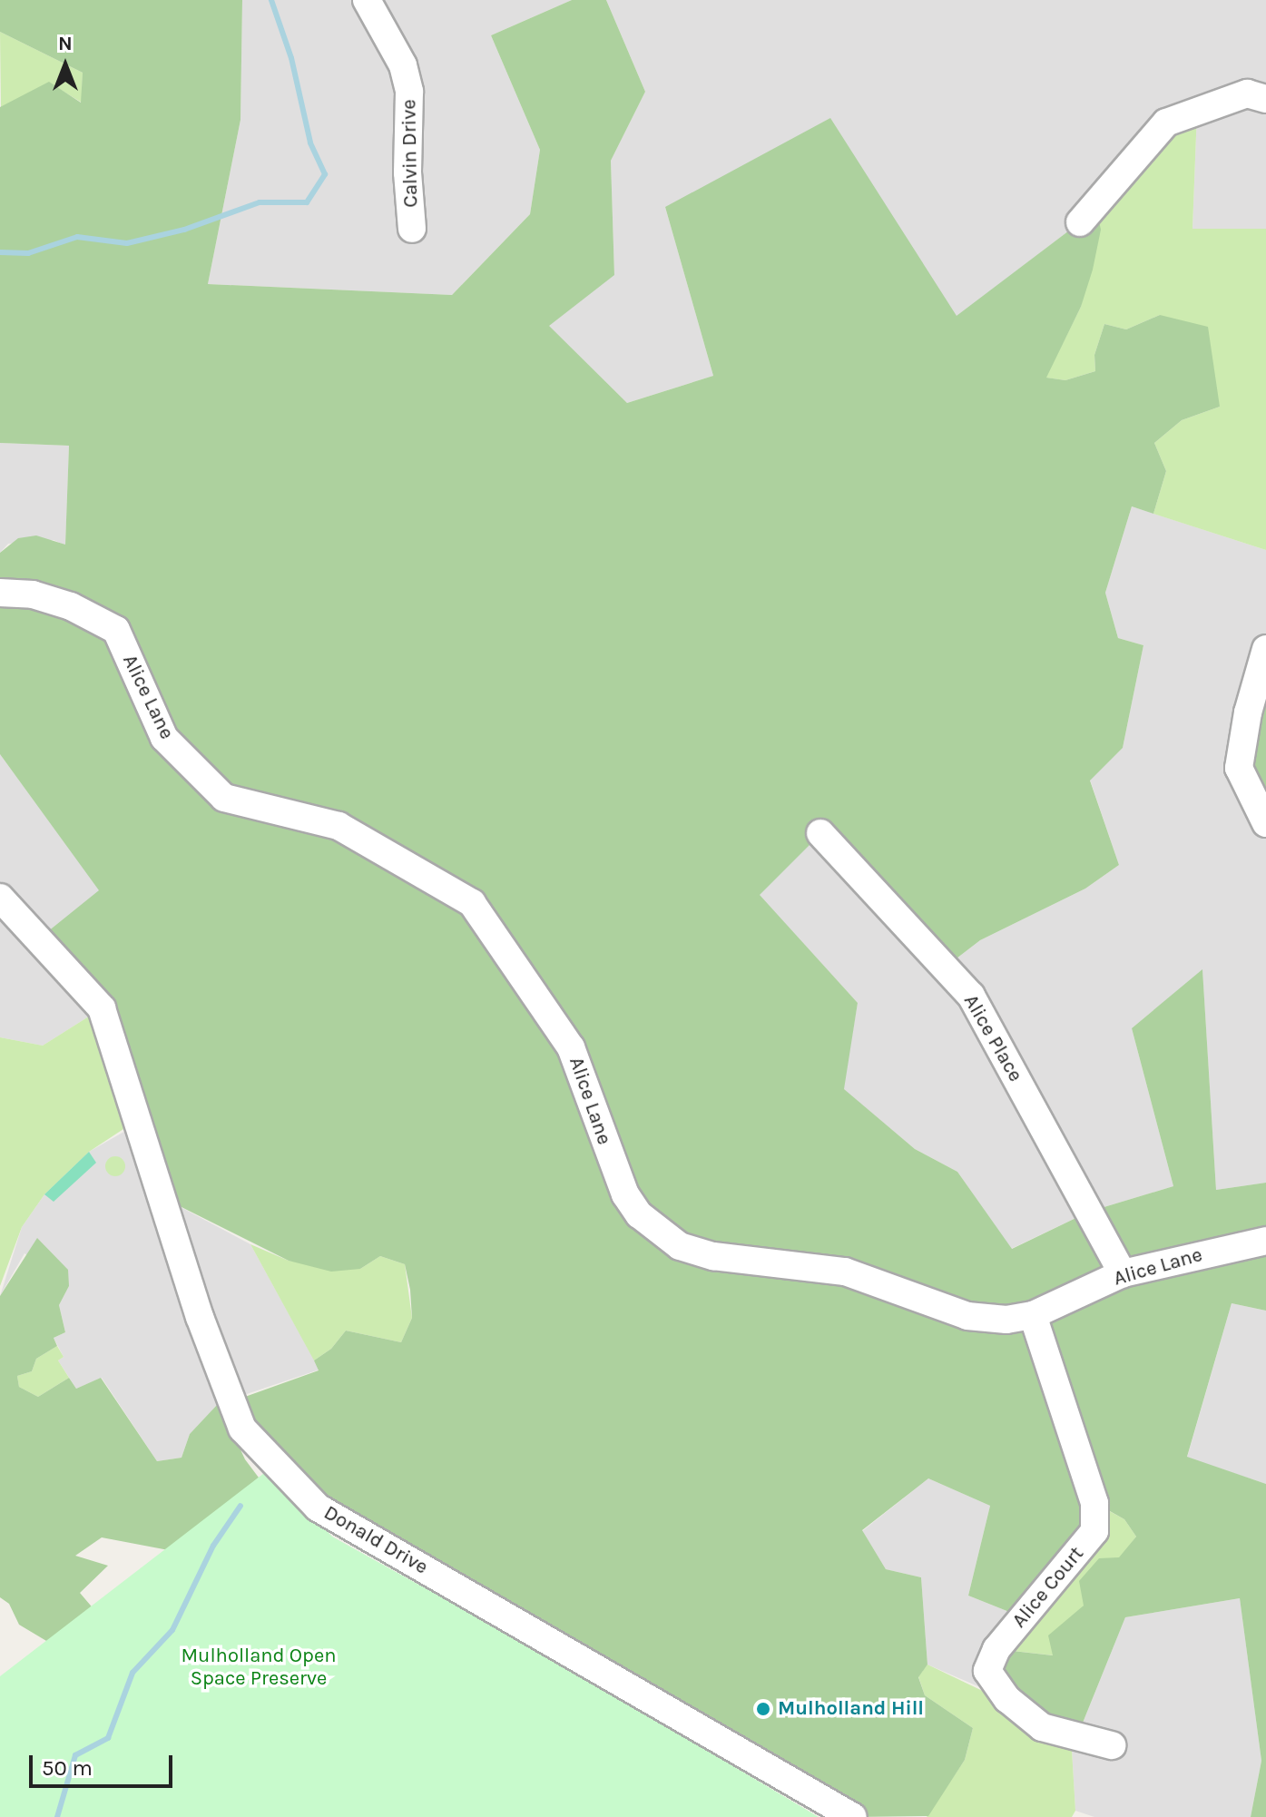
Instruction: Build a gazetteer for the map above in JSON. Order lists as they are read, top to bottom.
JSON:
{
  "streets": {
    "street": [
      "Calvin Drive",
      "Alice Lane",
      "Alice Place",
      "Donald Drive",
      "Alice Court"
    ]
  },
  "crossings": [
    ["Alice Lane", "Alice Place"],
    ["Alice Lane", "Alice Court"]
  ],
  "parks": ["Mulholland Open Space Preserve"],
  "places": ["Mulholland Hill"],
  "scale_bar": "50 m",
  "north": "top"
}
